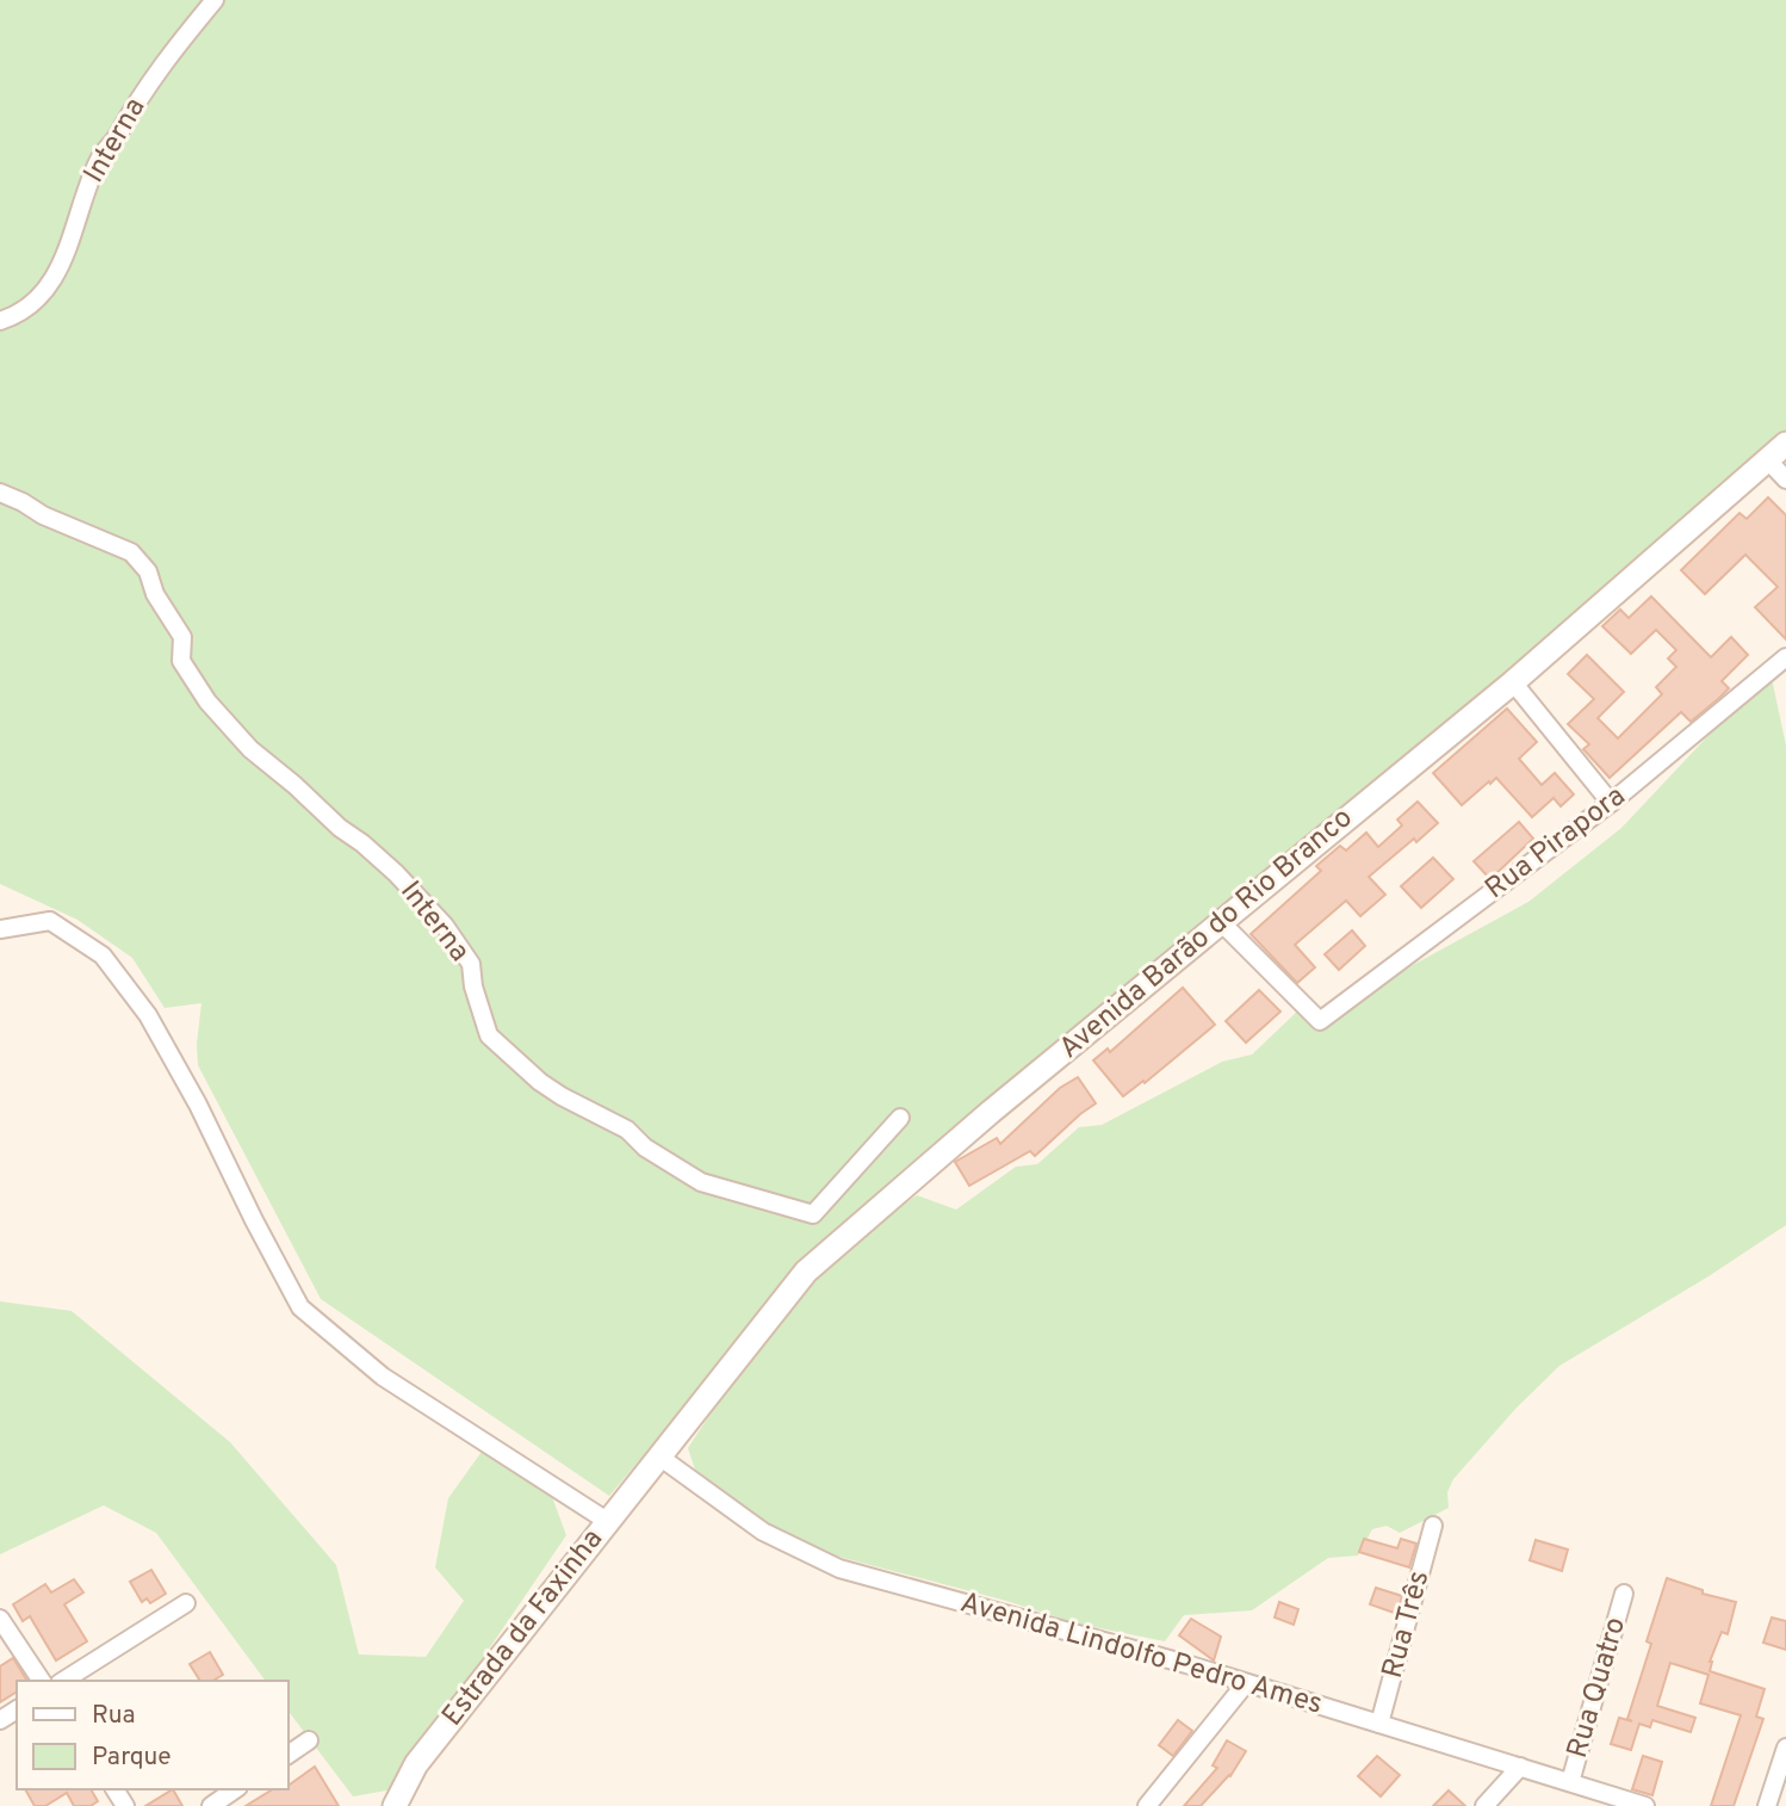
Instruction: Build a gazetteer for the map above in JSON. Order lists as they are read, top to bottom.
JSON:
{
  "streets": {
    "street": [
      "Interna",
      "Rua Pirapora",
      "Avenida Barão do Rio Branco",
      "Rua Três",
      "Estrada da Faxinha",
      "Avenida Lindolfo Pedro Ames",
      "Rua Quatro"
    ]
  },
  "crossings": [
    ["Rua Pirapora", "Avenida Barão do Rio Branco"],
    ["Avenida Barão do Rio Branco", "Estrada da Faxinha"],
    ["Avenida Barão do Rio Branco", "Avenida Lindolfo Pedro Ames"],
    ["Rua Três", "Avenida Lindolfo Pedro Ames"],
    ["Estrada da Faxinha", "Avenida Lindolfo Pedro Ames"],
    ["Avenida Lindolfo Pedro Ames", "Rua Quatro"]
  ],
  "legend": ["Rua", "Parque"]
}
